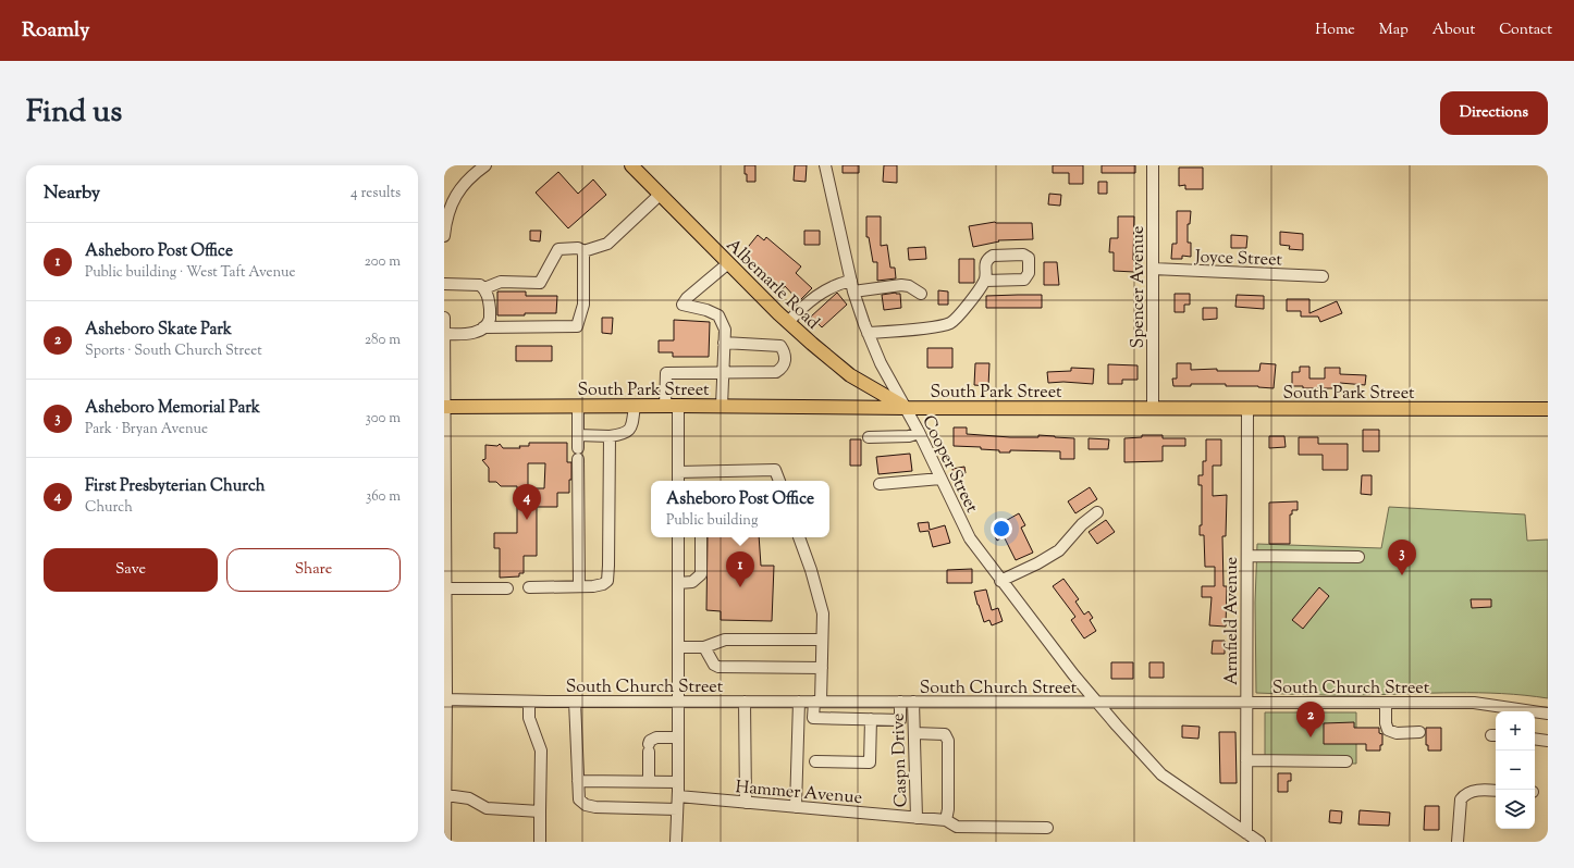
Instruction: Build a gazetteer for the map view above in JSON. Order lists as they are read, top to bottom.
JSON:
{
  "streets": {
    "main road": ["Albemarle Road", "South Park Street"],
    "street": [
      "Joyce Street",
      "Spencer Avenue",
      "Cooper Street",
      "Armfield Avenue",
      "South Church Street",
      "Caspn Drive",
      "Hammer Avenue"
    ]
  },
  "crossings": [
    ["Joyce Street", "Spencer Avenue"],
    ["Albemarle Road", "South Park Street"],
    ["Albemarle Road", "Cooper Street"],
    ["Spencer Avenue", "South Park Street"],
    ["South Park Street", "Cooper Street"],
    ["South Park Street", "Armfield Avenue"],
    ["Cooper Street", "Armfield Avenue"],
    ["Cooper Street", "South Church Street"],
    ["Armfield Avenue", "South Church Street"],
    ["South Church Street", "Caspn Drive"],
    ["Caspn Drive", "Hammer Avenue"]
  ],
  "page": {
    "header": "Roamly",
    "nav": [
      "Home",
      "Map",
      "About",
      "Contact"
    ],
    "title": "Find us",
    "buttons": [
      "Directions",
      ["Save", "Share"]
    ],
    "heading": ["Nearby", "4 results"],
    "list": [
      {
        "mark": "1",
        "name": "Asheboro Post Office",
        "note": "Public building · West Taft Avenue",
        "value": "200 m"
      },
      {
        "mark": "2",
        "name": "Asheboro Skate Park",
        "note": "Sports · South Church Street",
        "value": "280 m"
      },
      {
        "mark": "3",
        "name": "Asheboro Memorial Park",
        "note": "Park · Bryan Avenue",
        "value": "300 m"
      },
      {
        "mark": "4",
        "name": "First Presbyterian Church",
        "note": "Church",
        "value": "360 m"
      }
    ],
    "popup": ["Asheboro Post Office", "Public building"],
    "pins": [
      "4",
      "3",
      "1",
      "2"
    ],
    "map_buttons": ["+", "−"]
  }
}
